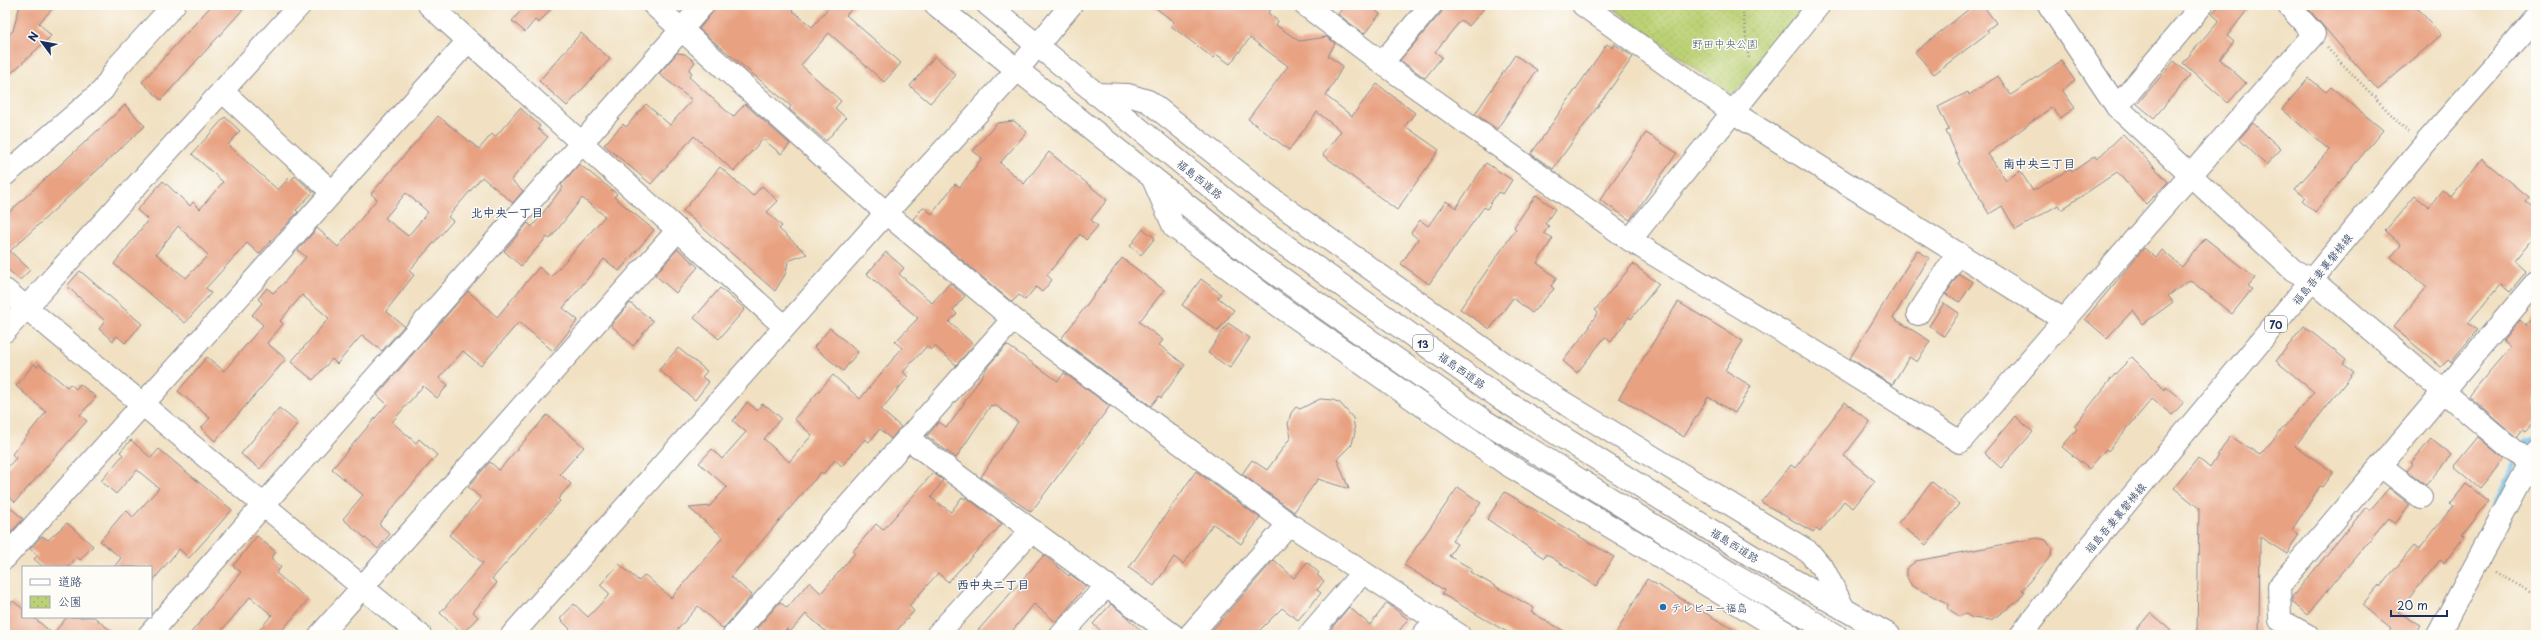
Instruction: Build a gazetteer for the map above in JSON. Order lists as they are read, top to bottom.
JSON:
{
  "streets": {
    "main road": [
      "福島西道路",
      "福島吾妻裏磐梯線",
      "70",
      "13"
    ]
  },
  "districts": ["南中央三丁目", "北中央一丁目", "西中央二丁目"],
  "parks": ["野田中央公園"],
  "places": ["テレビユー福島"],
  "legend": ["道路", "公園"],
  "scale_bar": "20 m",
  "north": "top left"
}
